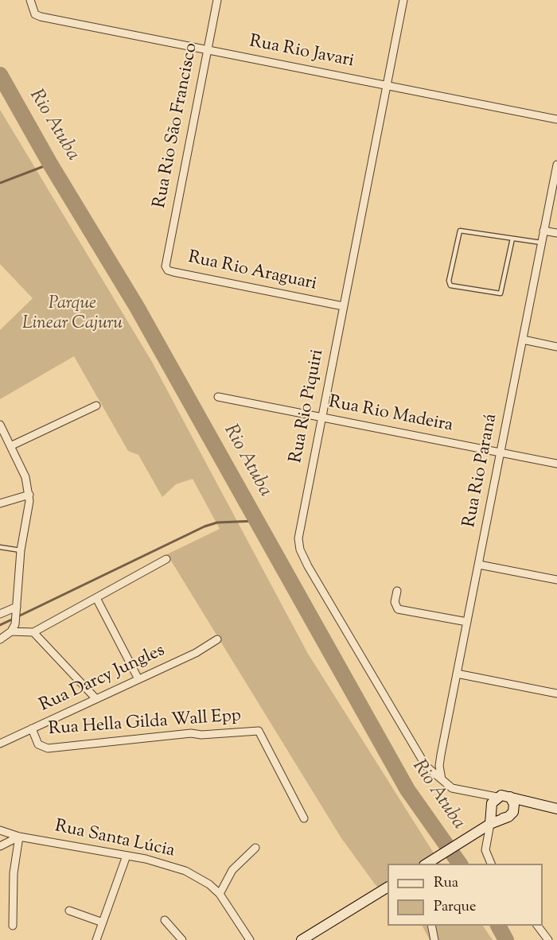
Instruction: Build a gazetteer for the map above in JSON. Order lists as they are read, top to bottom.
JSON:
{
  "streets": {
    "street": [
      "Rua Rio Javari",
      "Rua Rio São Francisco",
      "Rua Rio Araguari",
      "Rua Rio Piquiri",
      "Rua Rio Madeira",
      "Rua Rio Paraná",
      "Rua Darcy Jungles",
      "Rua Hella Gilda Wall Epp",
      "Rua Santa Lúcia"
    ]
  },
  "crossings": [
    ["Rua Rio Javari", "Rua Rio São Francisco"],
    ["Rua Rio Javari", "Rua Rio Piquiri"],
    ["Rua Rio São Francisco", "Rua Rio Araguari"],
    ["Rua Rio Araguari", "Rua Rio Piquiri"],
    ["Rua Rio Piquiri", "Rua Rio Madeira"],
    ["Rua Rio Piquiri", "Rua Rio Paraná"],
    ["Rua Rio Madeira", "Rua Rio Paraná"],
    ["Rua Darcy Jungles", "Rua Hella Gilda Wall Epp"]
  ],
  "water": ["Rio Atuba"],
  "parks": ["Parque Linear Cajuru"],
  "legend": ["Rua", "Parque"]
}
